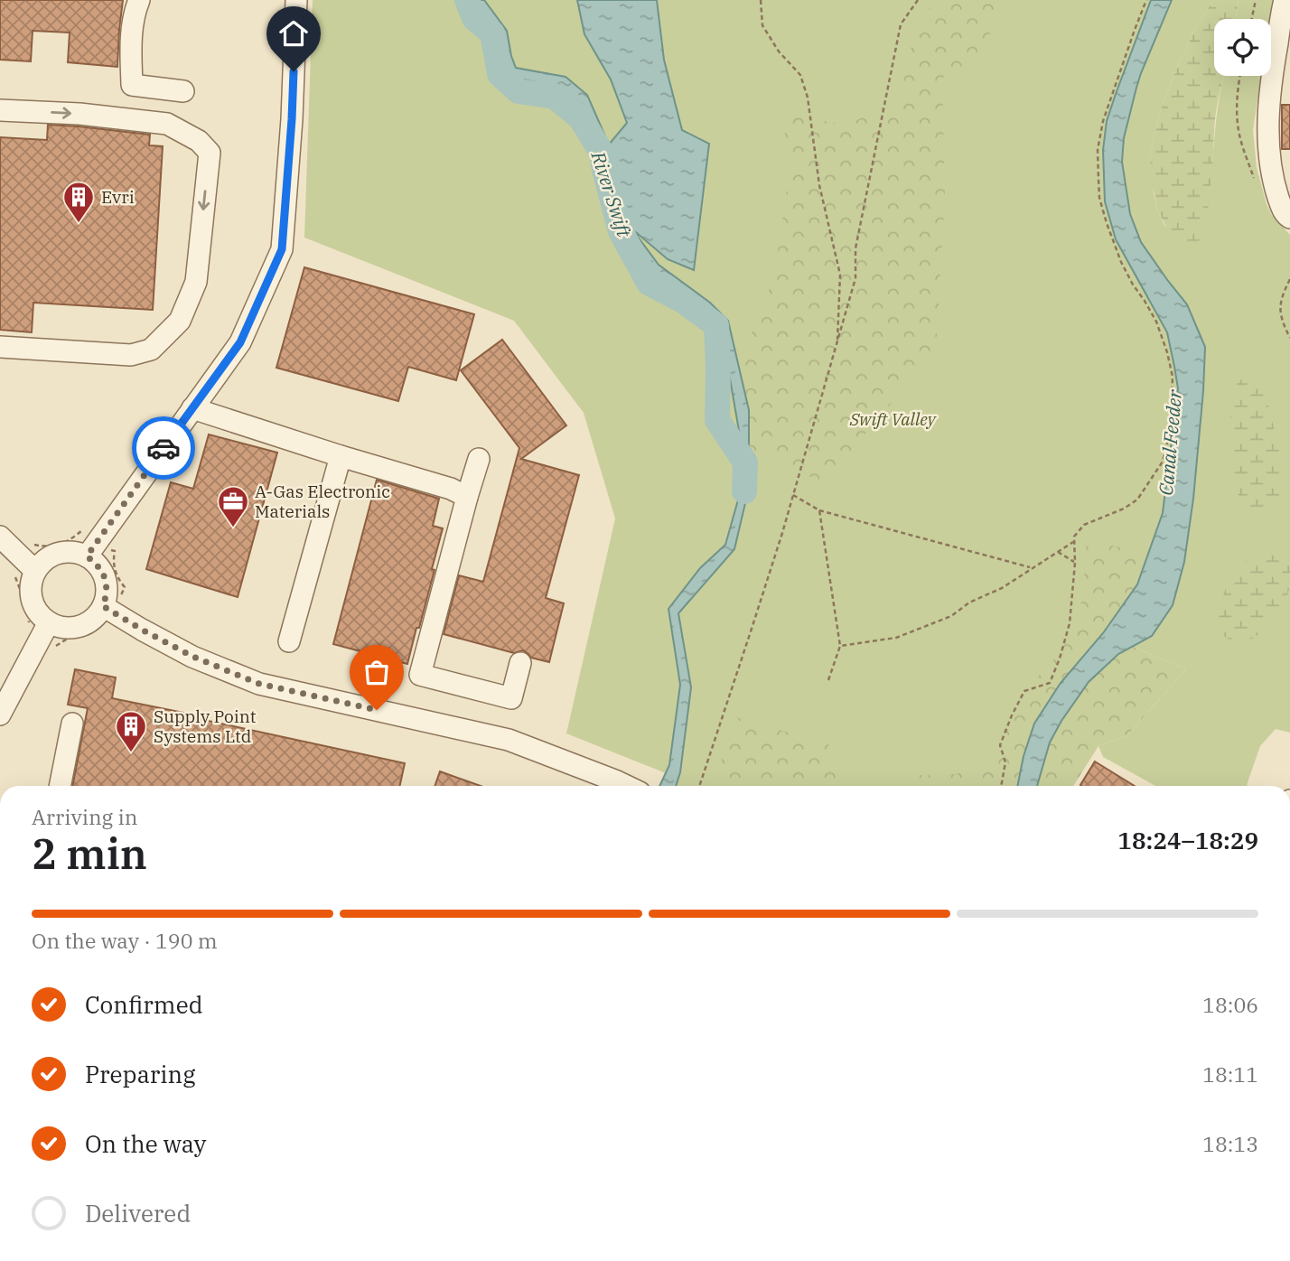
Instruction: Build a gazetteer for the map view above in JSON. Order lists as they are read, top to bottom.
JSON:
{
  "water": ["River Swift", "Canal Feeder"],
  "parks": ["Swift Valley"],
  "places": {
    "building": ["Evri", "Supply Point Systems Ltd"],
    "office": ["A-Gas Electronic Materials"]
  },
  "page": {
    "heading": ["2 min", "Arriving in", "18:24–18:29"],
    "bar": "On the way · 190 m",
    "list": [
      ["Confirmed", "18:06"],
      ["Preparing", "18:11"],
      ["On the way", "18:13"],
      "Delivered"
    ]
  }
}
